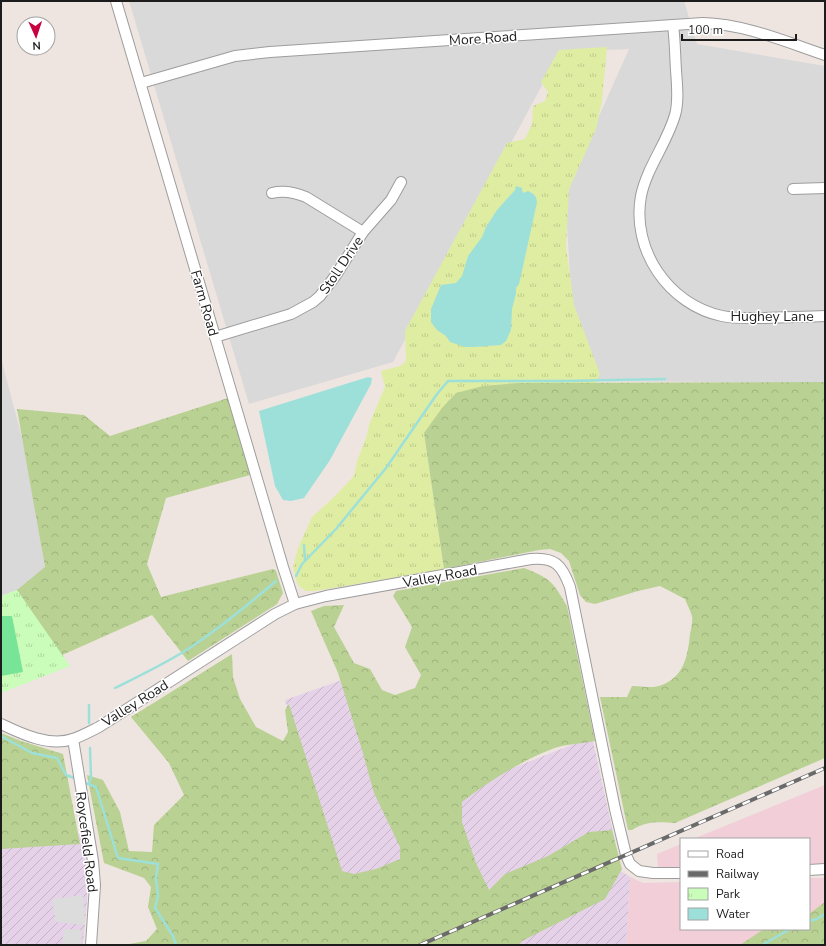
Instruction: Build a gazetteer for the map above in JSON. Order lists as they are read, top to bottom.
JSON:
{
  "streets": {
    "street": [
      "More Road",
      "Stoll Drive",
      "Farm Road",
      "Hughey Lane",
      "Valley Road",
      "Roycefield Road"
    ]
  },
  "crossings": [
    ["More Road", "Farm Road"],
    ["More Road", "Hughey Lane"],
    ["Stoll Drive", "Farm Road"],
    ["Farm Road", "Valley Road"],
    ["Valley Road", "Roycefield Road"]
  ],
  "legend": [
    "Road",
    "Railway",
    "Park",
    "Water"
  ],
  "scale_bar": "100 m",
  "north": "bottom"
}
